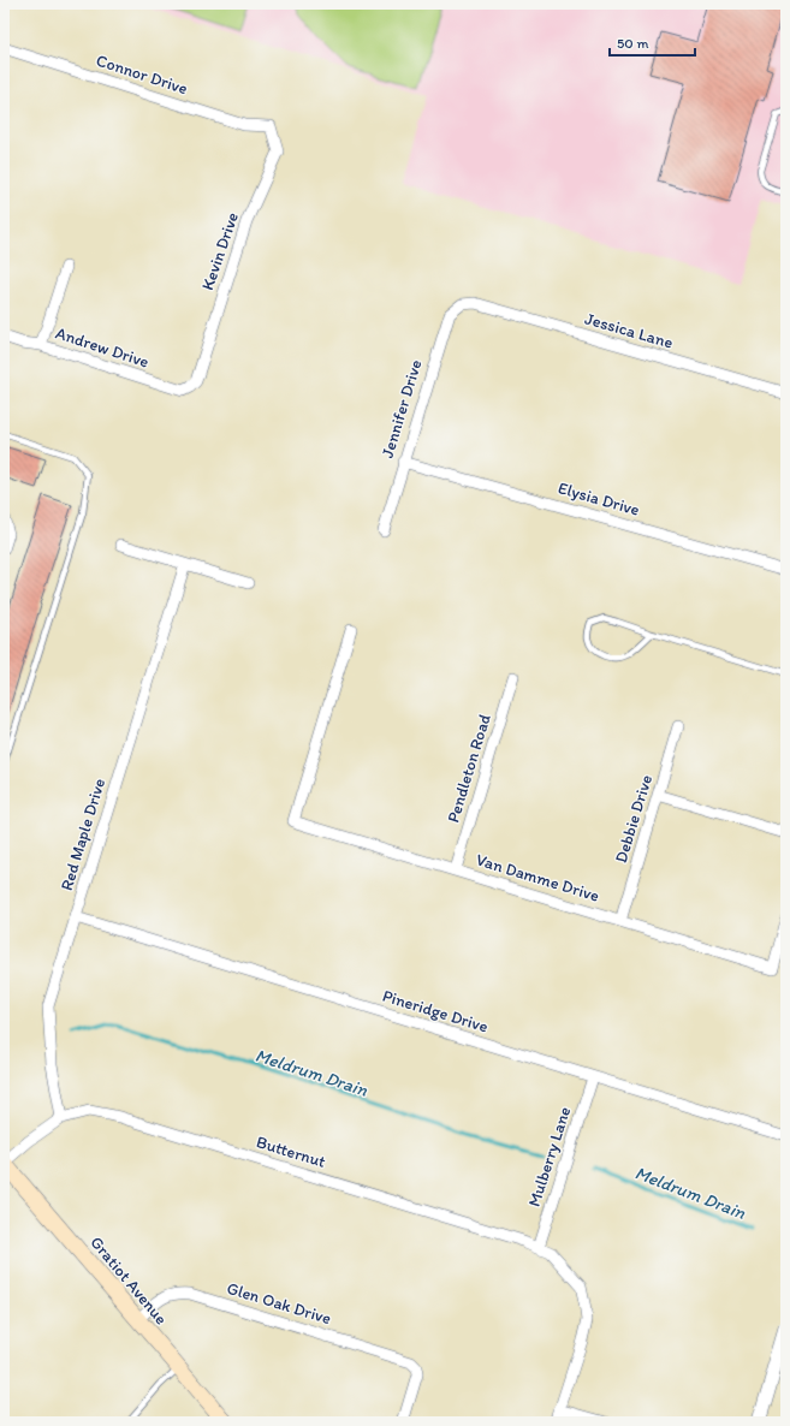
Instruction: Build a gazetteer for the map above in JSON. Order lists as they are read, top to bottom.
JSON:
{
  "streets": {
    "main road": ["Gratiot Avenue"],
    "street": [
      "Connor Drive",
      "Kevin Drive",
      "Jessica Lane",
      "Andrew Drive",
      "Jennifer Drive",
      "Elysia Drive",
      "Pendleton Road",
      "Debbie Drive",
      "Red Maple Drive",
      "Van Damme Drive",
      "Pineridge Drive",
      "Butternut",
      "Mulberry Lane",
      "Glen Oak Drive"
    ]
  },
  "crossings": [
    ["Connor Drive", "Kevin Drive"],
    ["Kevin Drive", "Andrew Drive"],
    ["Jessica Lane", "Jennifer Drive"],
    ["Jennifer Drive", "Elysia Drive"],
    ["Pendleton Road", "Van Damme Drive"],
    ["Debbie Drive", "Van Damme Drive"],
    ["Red Maple Drive", "Pineridge Drive"],
    ["Red Maple Drive", "Butternut"],
    ["Pineridge Drive", "Mulberry Lane"],
    ["Butternut", "Mulberry Lane"],
    ["Butternut", "Gratiot Avenue"],
    ["Gratiot Avenue", "Glen Oak Drive"]
  ],
  "water": ["Meldrum Drain"],
  "scale_bar": "50 m"
}
